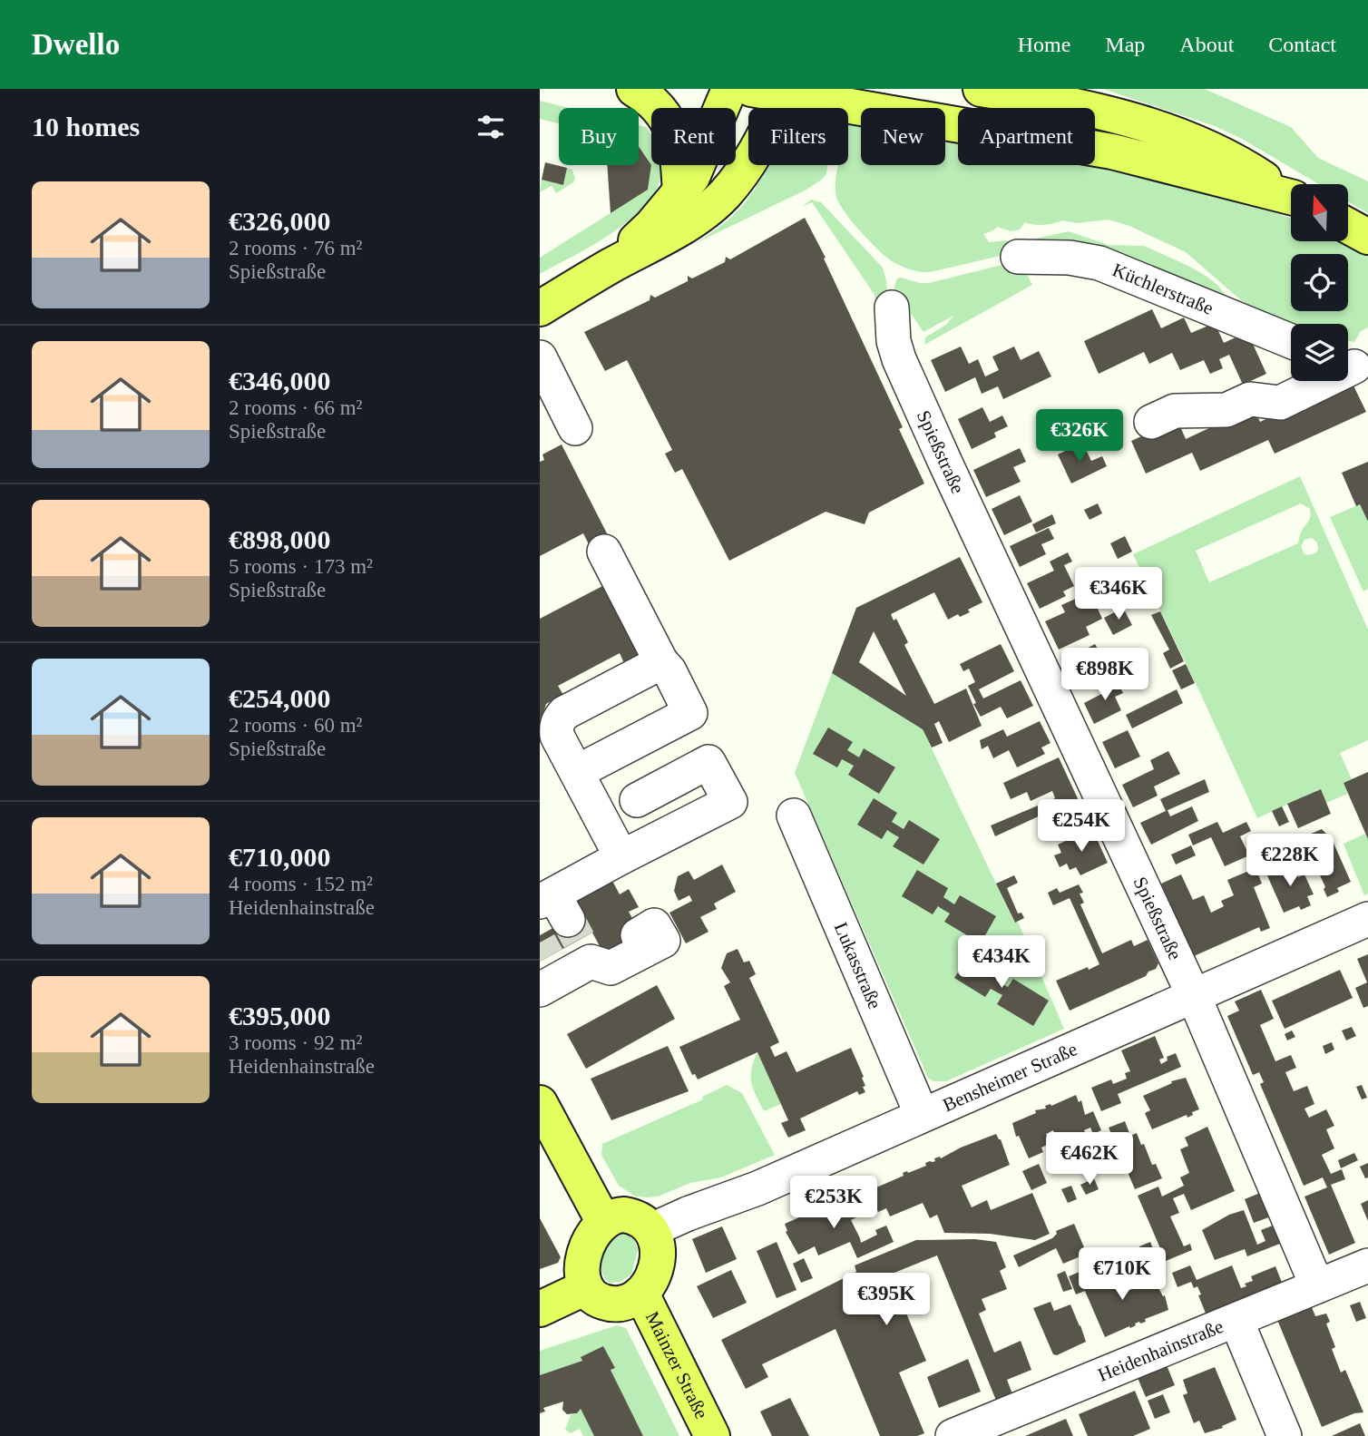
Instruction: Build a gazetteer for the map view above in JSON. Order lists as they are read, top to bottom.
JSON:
{
  "streets": {
    "main road": ["Mainzer Straße"],
    "street": [
      "Küchlerstraße",
      "Spießstraße",
      "Lukasstraße",
      "Bensheimer Straße",
      "Heidenhainstraße"
    ]
  },
  "crossings": [
    ["Spießstraße", "Bensheimer Straße"],
    ["Spießstraße", "Heidenhainstraße"],
    ["Lukasstraße", "Bensheimer Straße"],
    ["Bensheimer Straße", "Mainzer Straße"]
  ],
  "north": "top",
  "page": {
    "header": "Dwello",
    "nav": [
      "Home",
      "Map",
      "About",
      "Contact"
    ],
    "heading": "10 homes",
    "chip": [
      "Buy",
      "Rent",
      "Filters",
      "New",
      "Apartment"
    ],
    "list": [
      {
        "name": "€326,000",
        "note": "2 rooms · 76 m² · Spießstraße"
      },
      {
        "name": "€346,000",
        "note": "2 rooms · 66 m² · Spießstraße"
      },
      {
        "name": "€898,000",
        "note": "5 rooms · 173 m² · Spießstraße"
      },
      {
        "name": "€254,000",
        "note": "2 rooms · 60 m² · Spießstraße"
      },
      {
        "name": "€710,000",
        "note": "4 rooms · 152 m² · Heidenhainstraße"
      },
      {
        "name": "€395,000",
        "note": "3 rooms · 92 m² · Heidenhainstraße"
      }
    ],
    "price": [
      "€326K",
      "€346K",
      "€898K",
      "€254K",
      "€228K",
      "€434K",
      "€462K",
      "€253K",
      "€710K",
      "€395K"
    ]
  }
}
